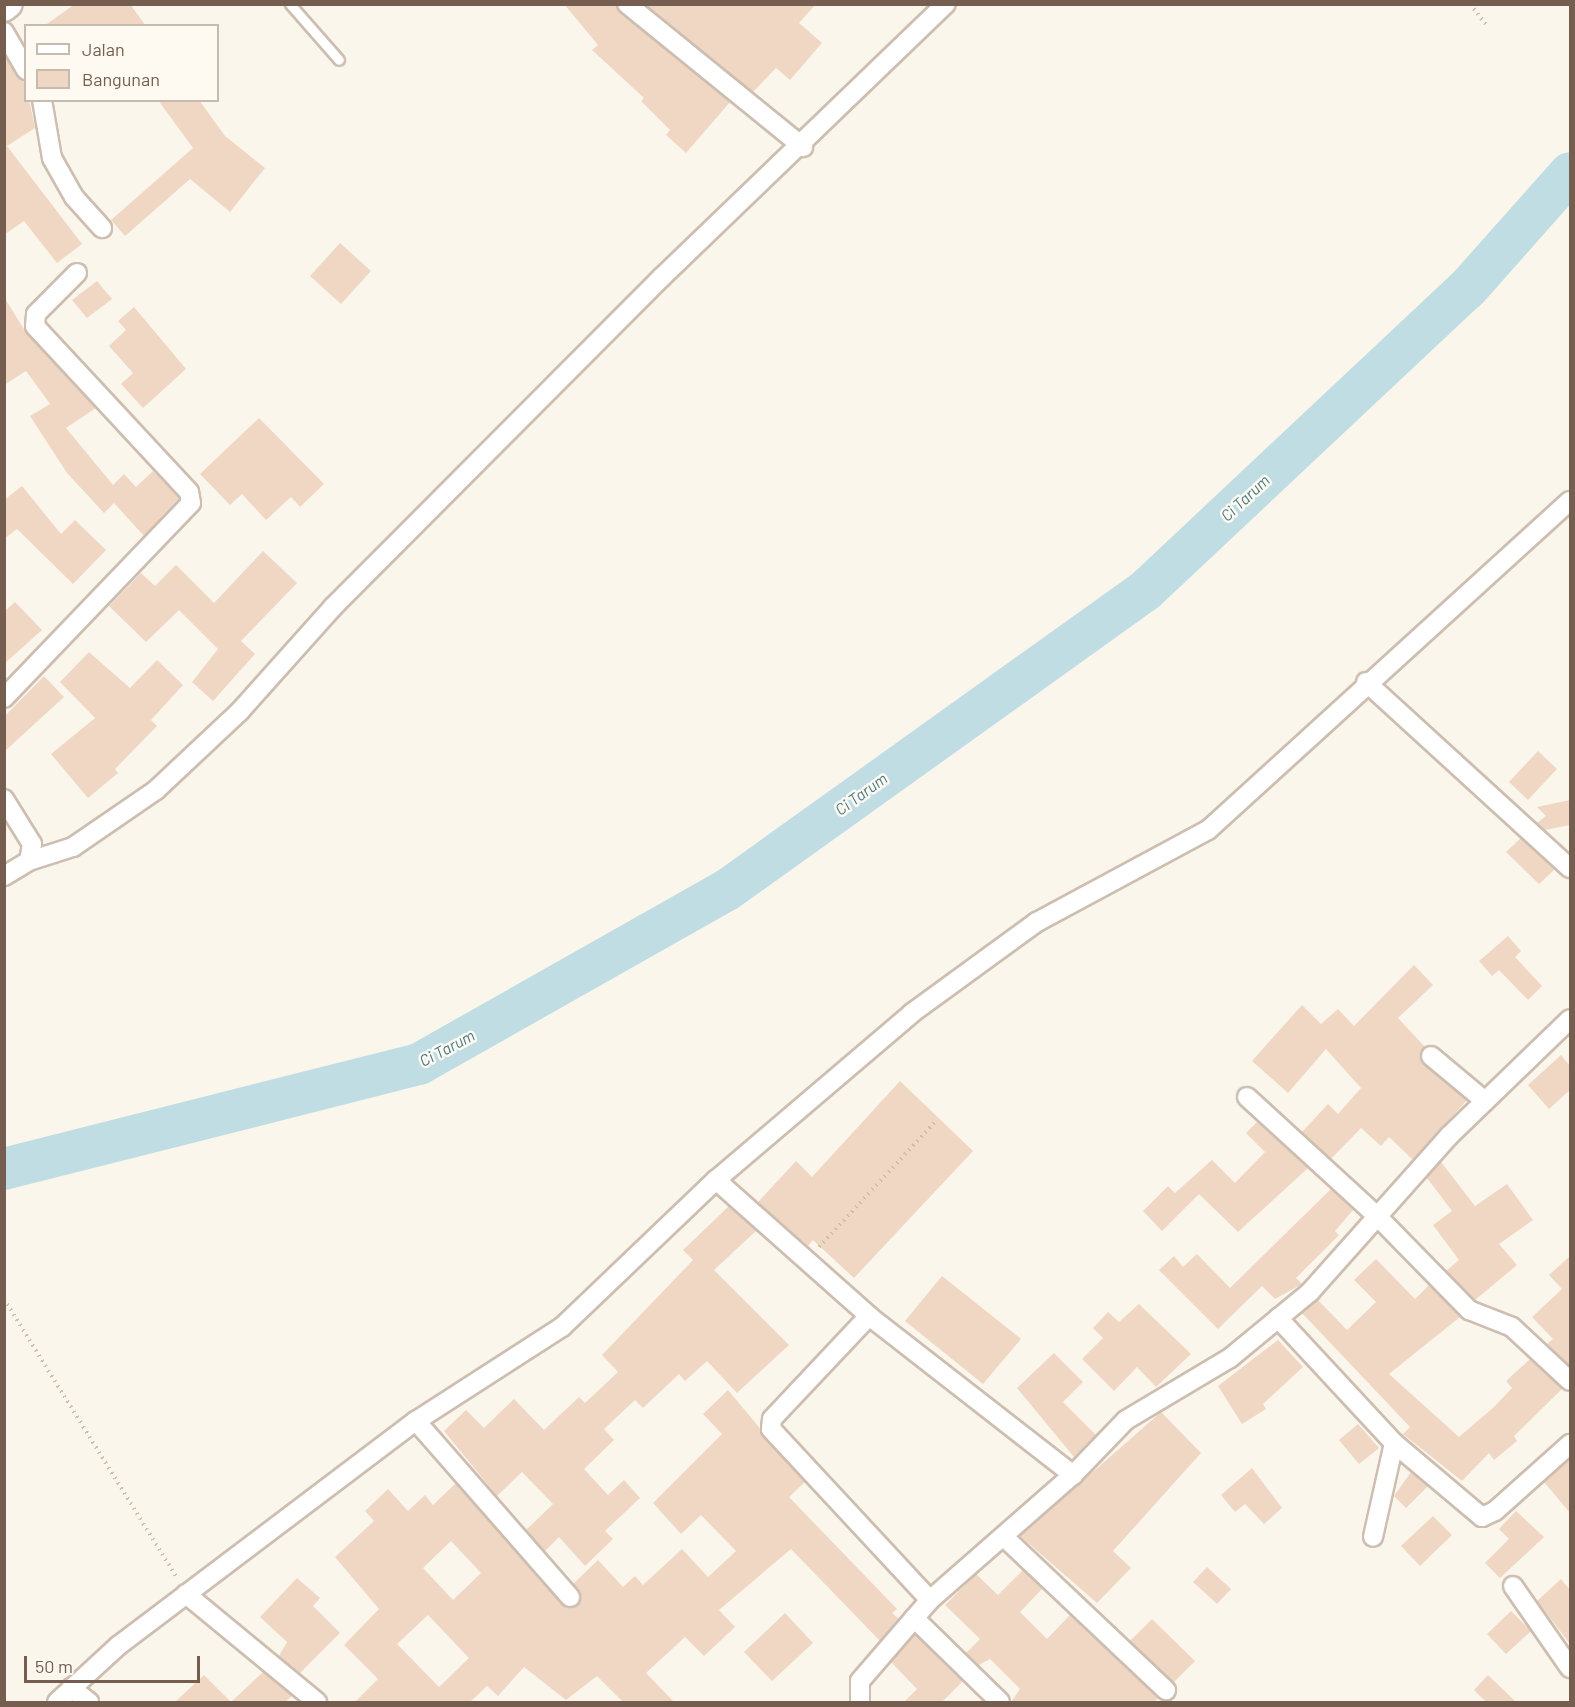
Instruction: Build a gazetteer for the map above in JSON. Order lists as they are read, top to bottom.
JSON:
{
  "water": ["Ci Tarum"],
  "legend": ["Jalan", "Bangunan"],
  "scale_bar": "50 m"
}
